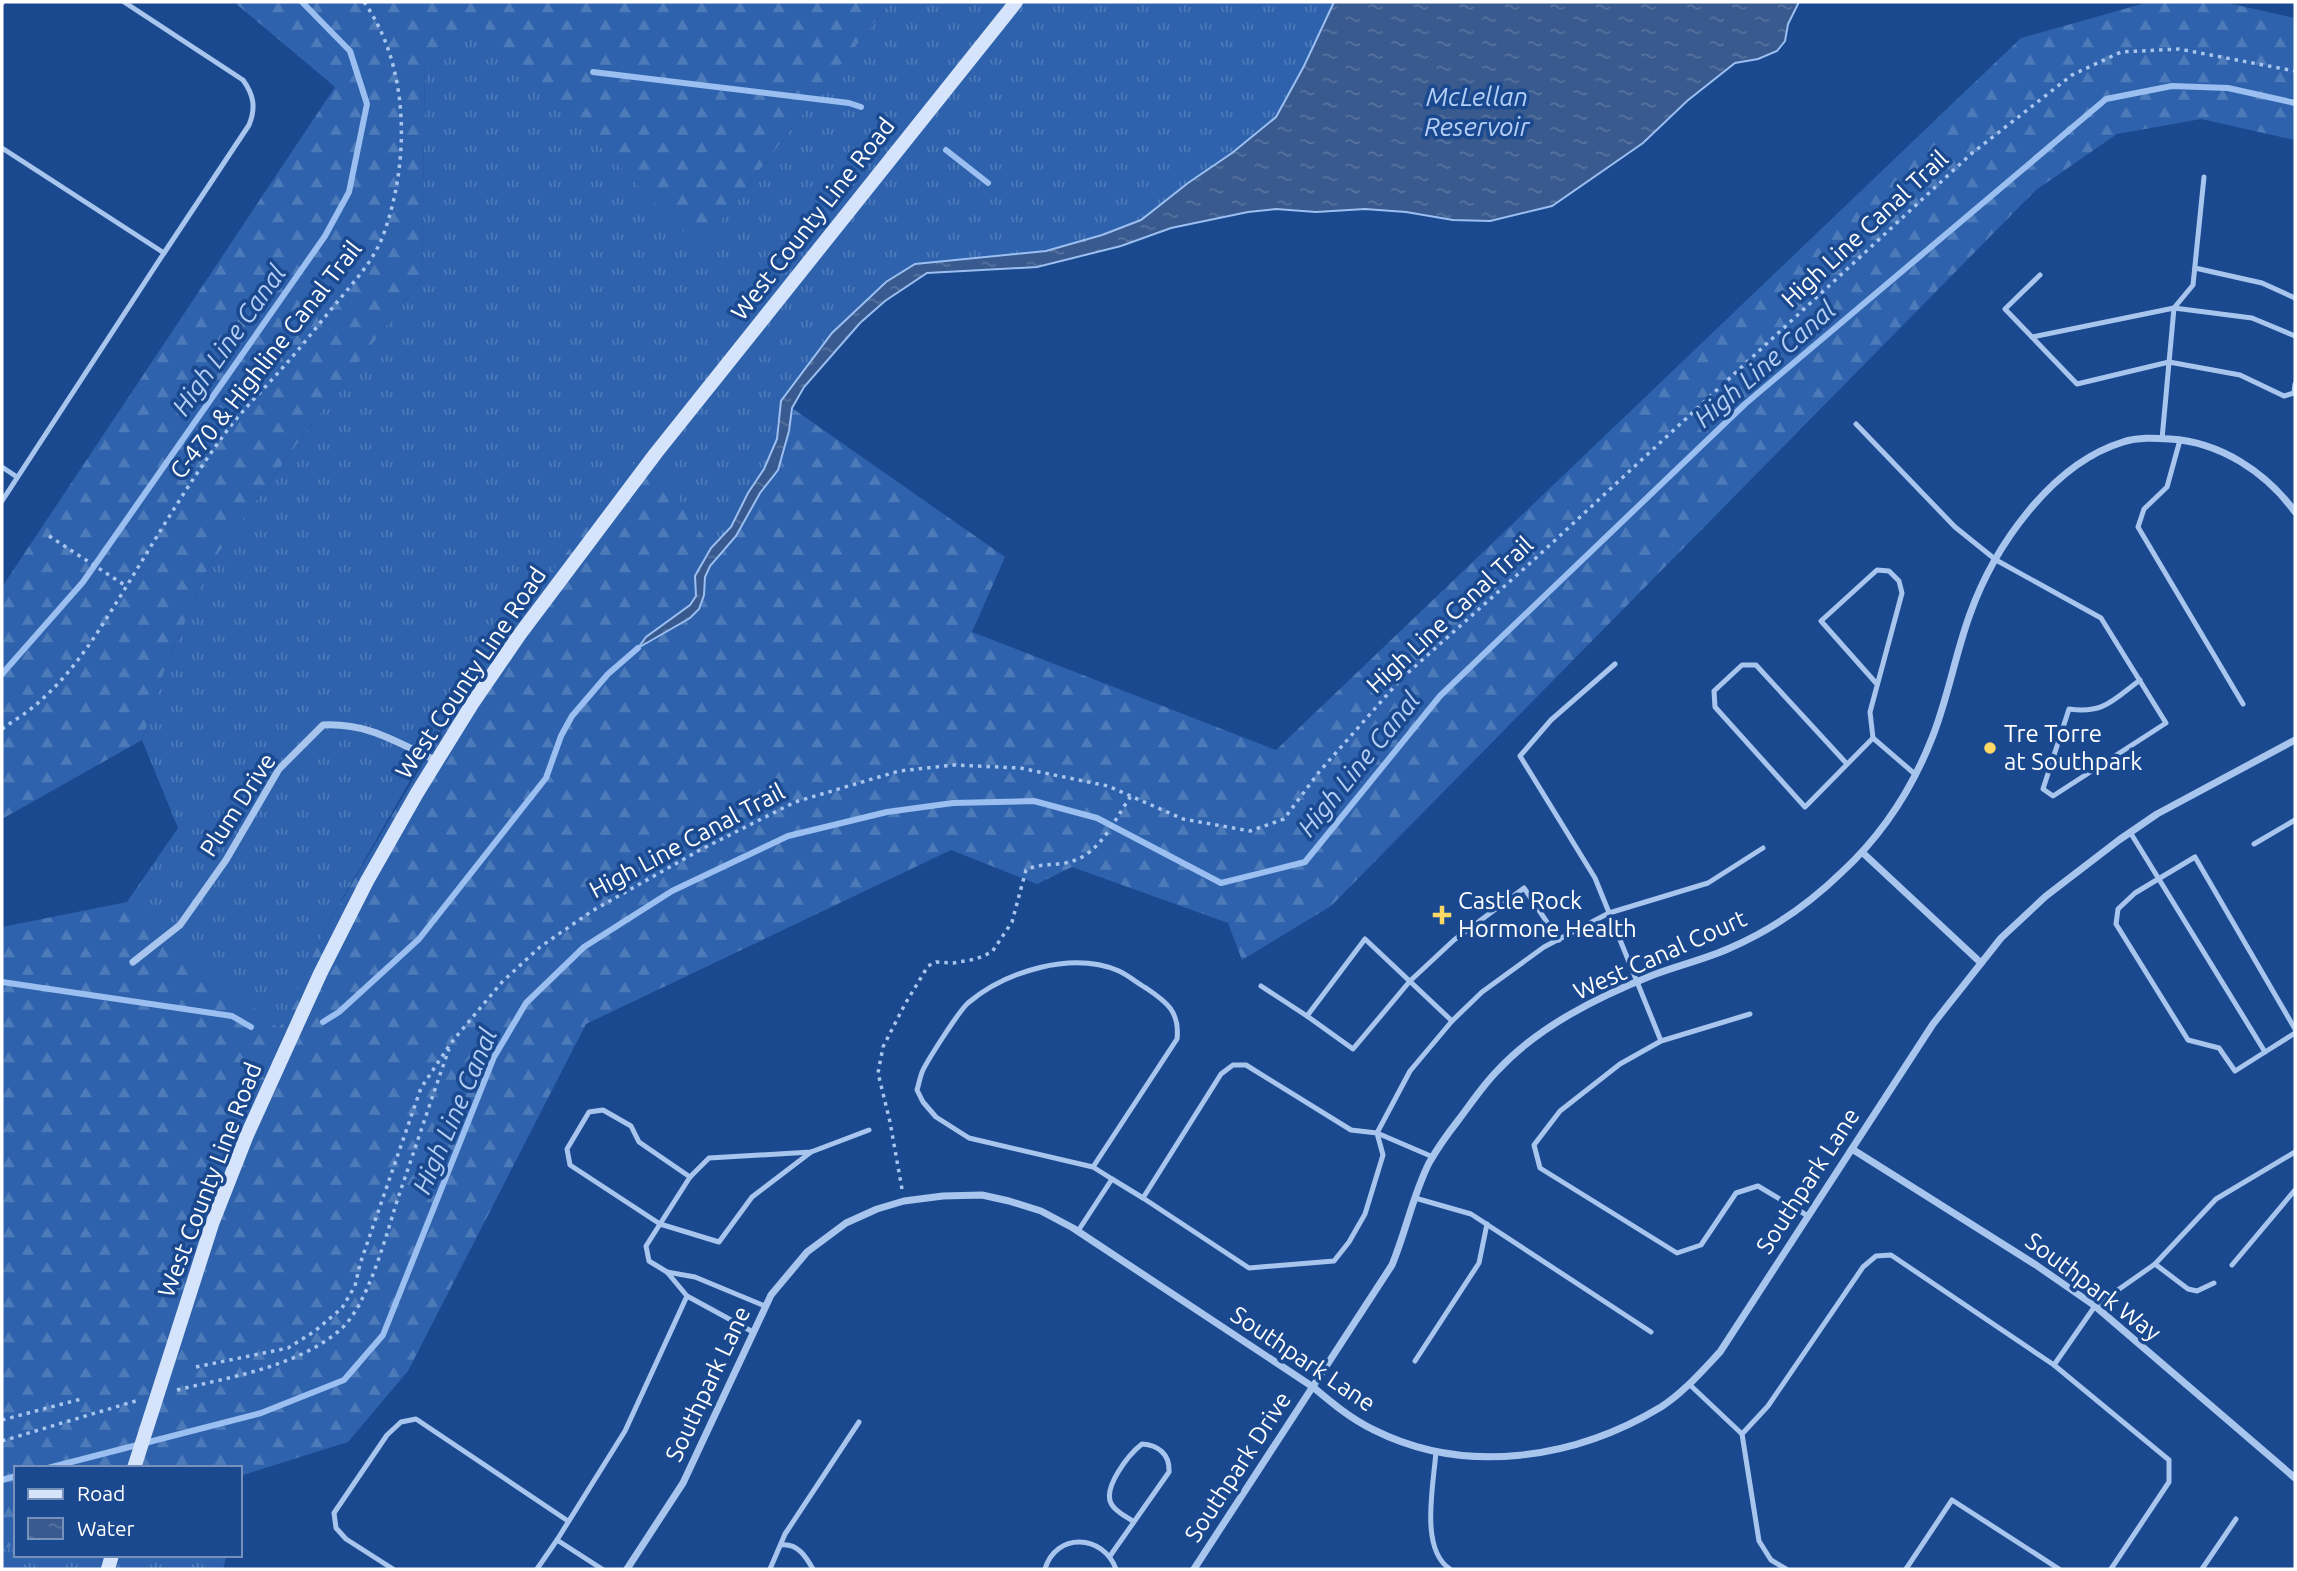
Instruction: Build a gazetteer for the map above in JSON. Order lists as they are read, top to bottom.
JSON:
{
  "streets": {
    "main road": ["West County Line Road"],
    "street": [
      "Plum Drive",
      "West Canal Court",
      "Southpark Lane",
      "Southpark Way",
      "Southpark Drive"
    ],
    "path": ["High Line Canal Trail", "C-470 & Highline Canal Trail"]
  },
  "crossings": [
    ["West County Line Road", "Plum Drive"],
    ["West Canal Court", "Southpark Lane"],
    ["West Canal Court", "Southpark Drive"],
    ["Southpark Lane", "Southpark Way"],
    ["Southpark Lane", "Southpark Drive"]
  ],
  "water": ["McLellan Reservoir", "High Line Canal"],
  "places": {
    "other": ["Tre Torre at Southpark"],
    "health": ["Castle Rock Hormone Health"]
  },
  "legend": ["Road", "Water"]
}
